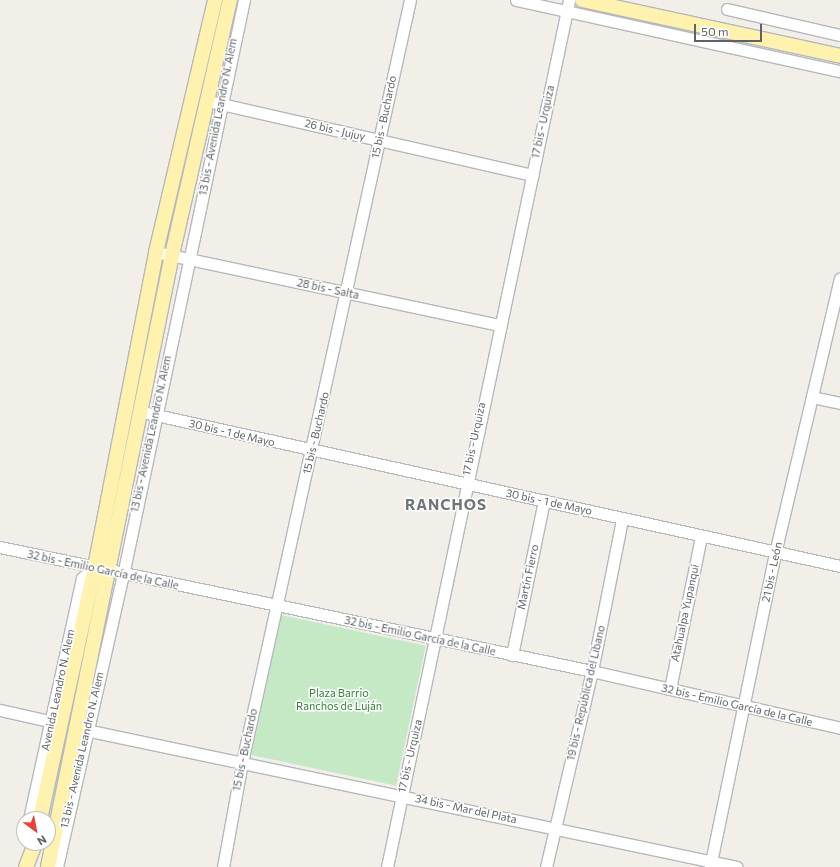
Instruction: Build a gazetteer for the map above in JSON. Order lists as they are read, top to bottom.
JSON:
{
  "streets": {
    "main road": ["13 bis - Avenida Leandro N. Alem"],
    "street": [
      "15 bis - Buchardo",
      "17 bis - Urquiza",
      "26 bis - Jujuy",
      "28 bis - Salta",
      "30 bis - 1 de Mayo",
      "32 bis - Emilio García de la Calle",
      "21 bis - León",
      "Martín Fierro",
      "Atahualpa Yupanqui",
      "Avenida Leandro N. Alem",
      "19 bis - República del Líbano",
      "34 bis - Mar del Plata"
    ]
  },
  "crossings": [
    ["13 bis - Avenida Leandro N. Alem", "26 bis - Jujuy"],
    ["13 bis - Avenida Leandro N. Alem", "28 bis - Salta"],
    ["13 bis - Avenida Leandro N. Alem", "30 bis - 1 de Mayo"],
    ["13 bis - Avenida Leandro N. Alem", "32 bis - Emilio García de la Calle"],
    ["13 bis - Avenida Leandro N. Alem", "34 bis - Mar del Plata"],
    ["15 bis - Buchardo", "26 bis - Jujuy"],
    ["15 bis - Buchardo", "28 bis - Salta"],
    ["15 bis - Buchardo", "30 bis - 1 de Mayo"],
    ["15 bis - Buchardo", "32 bis - Emilio García de la Calle"],
    ["15 bis - Buchardo", "34 bis - Mar del Plata"],
    ["17 bis - Urquiza", "26 bis - Jujuy"],
    ["17 bis - Urquiza", "28 bis - Salta"],
    ["17 bis - Urquiza", "30 bis - 1 de Mayo"],
    ["17 bis - Urquiza", "32 bis - Emilio García de la Calle"],
    ["17 bis - Urquiza", "34 bis - Mar del Plata"],
    ["30 bis - 1 de Mayo", "21 bis - León"],
    ["30 bis - 1 de Mayo", "Martín Fierro"],
    ["30 bis - 1 de Mayo", "Atahualpa Yupanqui"],
    ["30 bis - 1 de Mayo", "19 bis - República del Líbano"],
    ["32 bis - Emilio García de la Calle", "21 bis - León"],
    ["32 bis - Emilio García de la Calle", "Martín Fierro"],
    ["32 bis - Emilio García de la Calle", "Atahualpa Yupanqui"],
    ["32 bis - Emilio García de la Calle", "19 bis - República del Líbano"],
    ["21 bis - León", "34 bis - Mar del Plata"],
    ["19 bis - República del Líbano", "34 bis - Mar del Plata"]
  ],
  "districts": ["RANCHOS"],
  "parks": ["Plaza Barrio Ranchos de Luján"],
  "scale_bar": "50 m",
  "north": "bottom right"
}
